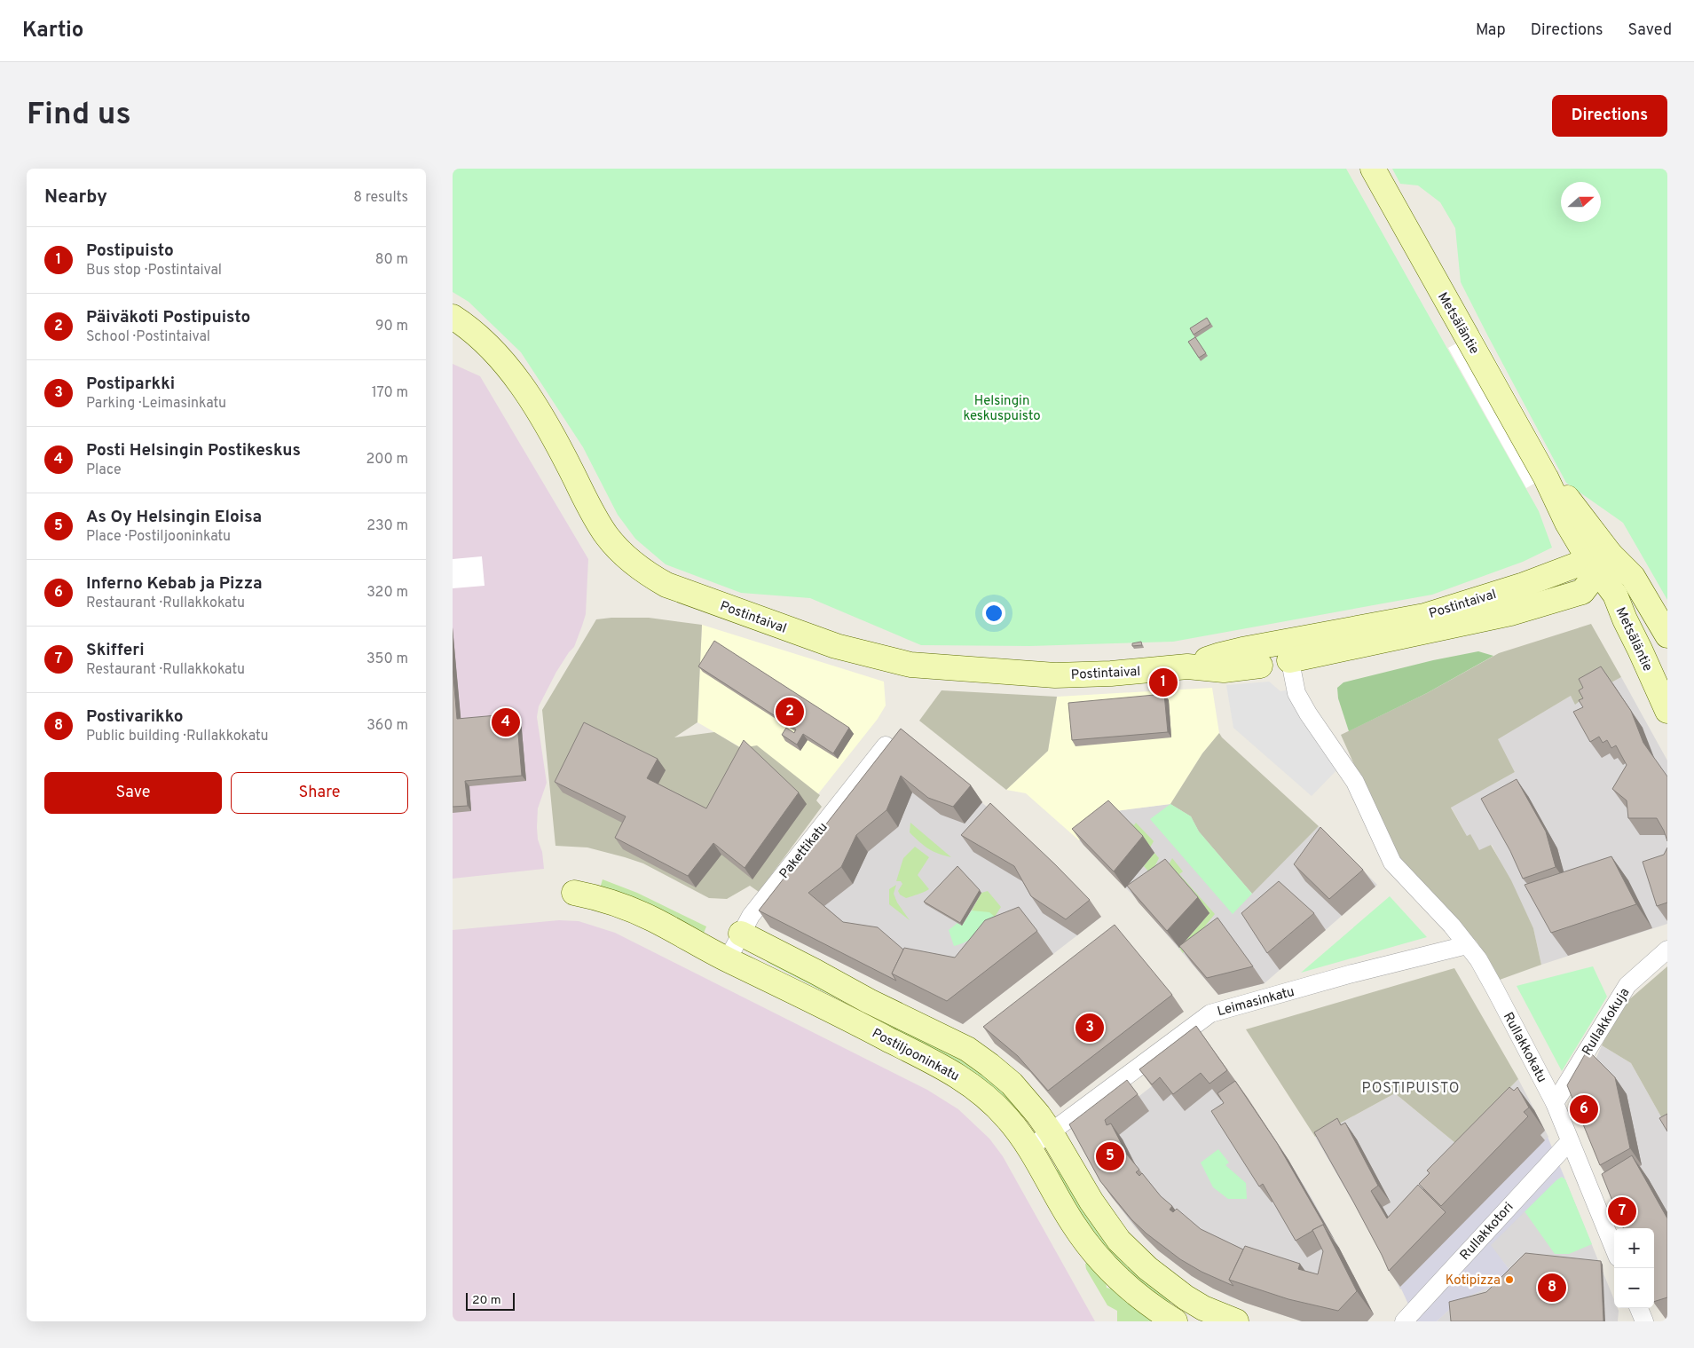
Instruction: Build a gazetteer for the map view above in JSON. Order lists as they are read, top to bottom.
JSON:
{
  "streets": {
    "street": [
      "Metsäläntie",
      "Postintaival",
      "Pakettikatu",
      "Leimasinkatu",
      "Rullakkokuja",
      "Rullakkokatu",
      "Postiljooninkatu",
      "Rullakkotori"
    ]
  },
  "crossings": [
    ["Metsäläntie", "Postintaival"],
    ["Postintaival", "Rullakkokatu"],
    ["Pakettikatu", "Postiljooninkatu"],
    ["Leimasinkatu", "Rullakkokatu"],
    ["Leimasinkatu", "Postiljooninkatu"],
    ["Rullakkokuja", "Rullakkokatu"],
    ["Rullakkokatu", "Rullakkotori"]
  ],
  "districts": ["POSTIPUISTO"],
  "parks": ["Helsingin keskuspuisto"],
  "places": ["Kotipizza"],
  "scale_bar": "20 m",
  "north": "right",
  "page": {
    "header": "Kartio",
    "nav": ["Map", "Directions", "Saved"],
    "buttons": [
      "Directions",
      ["Save", "Share"]
    ],
    "title": "Find us",
    "heading": ["Nearby", "8 results"],
    "list": [
      {
        "mark": "1",
        "name": "Postipuisto",
        "note": "Bus stop · Postintaival",
        "value": "80 m"
      },
      {
        "mark": "2",
        "name": "Päiväkoti Postipuisto",
        "note": "School · Postintaival",
        "value": "90 m"
      },
      {
        "mark": "3",
        "name": "Postiparkki",
        "note": "Parking · Leimasinkatu",
        "value": "170 m"
      },
      {
        "mark": "4",
        "name": "Posti Helsingin Postikeskus",
        "note": "Place",
        "value": "200 m"
      },
      {
        "mark": "5",
        "name": "As Oy Helsingin Eloisa",
        "note": "Place · Postiljooninkatu",
        "value": "230 m"
      },
      {
        "mark": "6",
        "name": "Inferno Kebab ja Pizza",
        "note": "Restaurant · Rullakkokatu",
        "value": "320 m"
      },
      {
        "mark": "7",
        "name": "Skifferi",
        "note": "Restaurant · Rullakkokatu",
        "value": "350 m"
      },
      {
        "mark": "8",
        "name": "Postivarikko",
        "note": "Public building · Rullakkokatu",
        "value": "360 m"
      }
    ],
    "pins": [
      "1",
      "2",
      "4",
      "3",
      "6",
      "5",
      "7",
      "8"
    ],
    "map_buttons": ["+", "−"],
    "scale": "20 m"
  }
}
